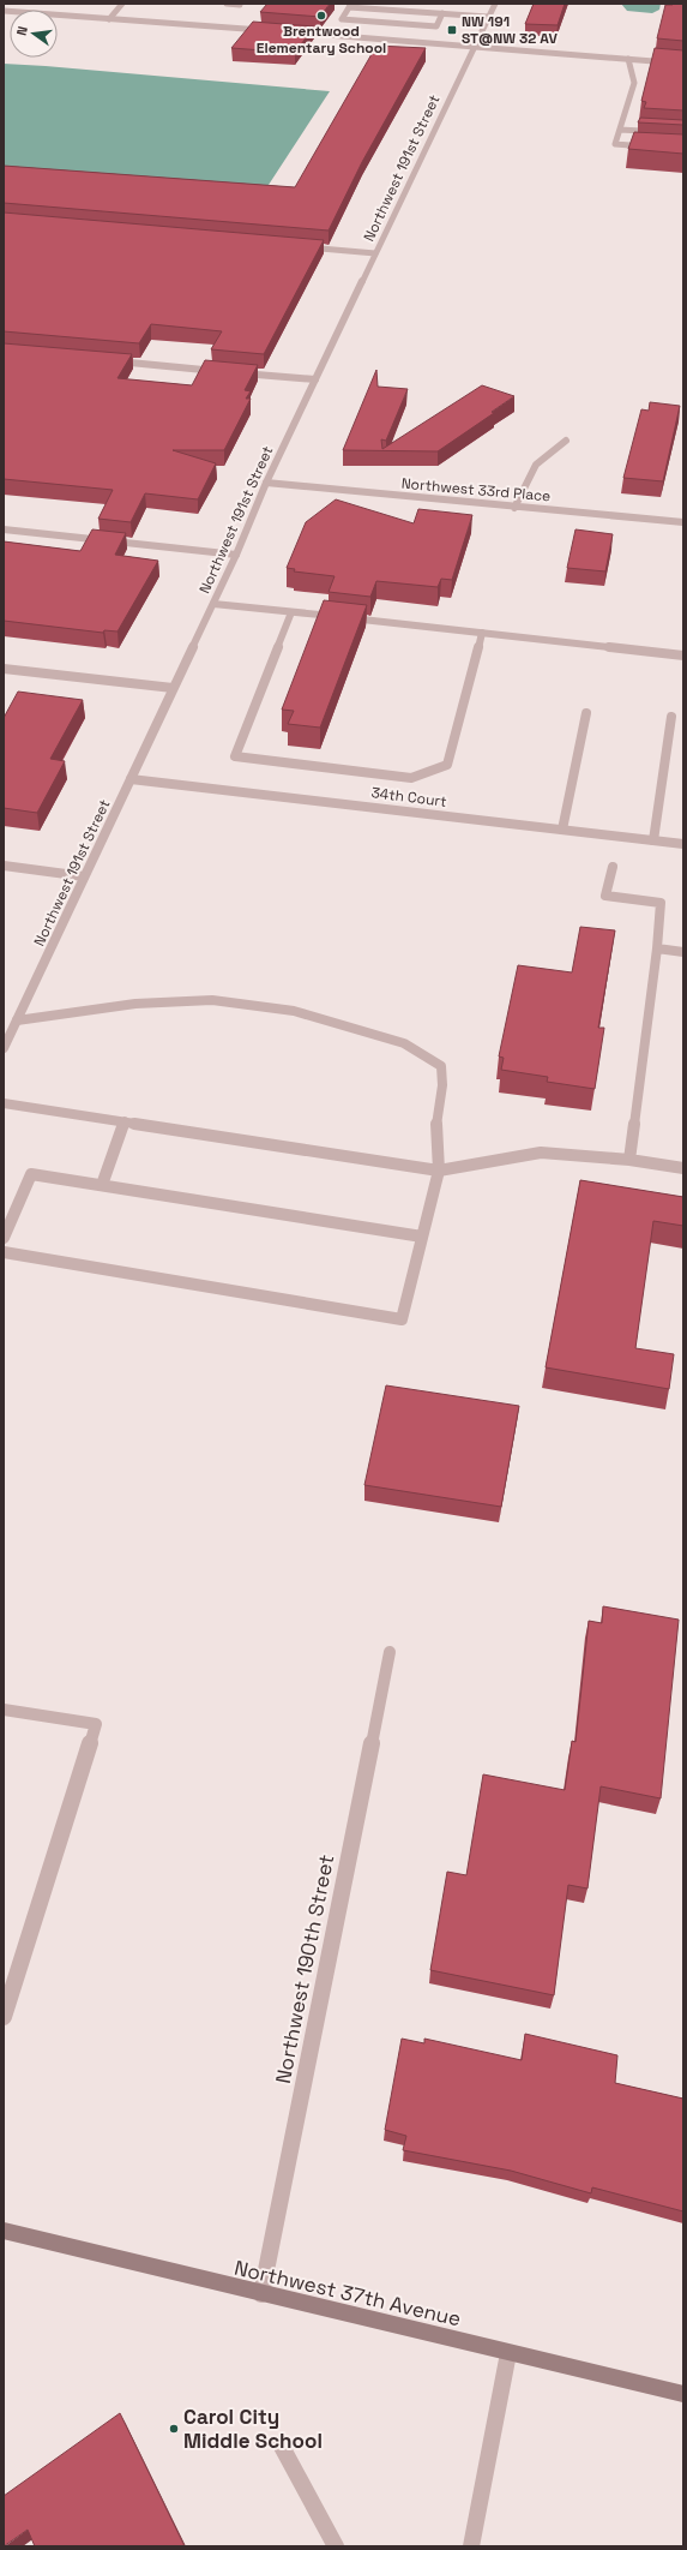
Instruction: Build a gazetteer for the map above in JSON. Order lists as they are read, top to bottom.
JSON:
{
  "streets": {
    "main road": ["Northwest 37th Avenue"],
    "street": [
      "Northwest 191st Street",
      "Northwest 33rd Place",
      "34th Court",
      "Northwest 190th Street"
    ]
  },
  "crossings": [
    ["Northwest 191st Street", "Northwest 33rd Place"],
    ["Northwest 191st Street", "34th Court"],
    ["Northwest 190th Street", "Northwest 37th Avenue"]
  ],
  "places": {
    "other": ["Brentwood Elementary School", "Carol City Middle School"],
    "transit": ["NW 191 ST@NW 32 AV"]
  },
  "north": "left"
}
